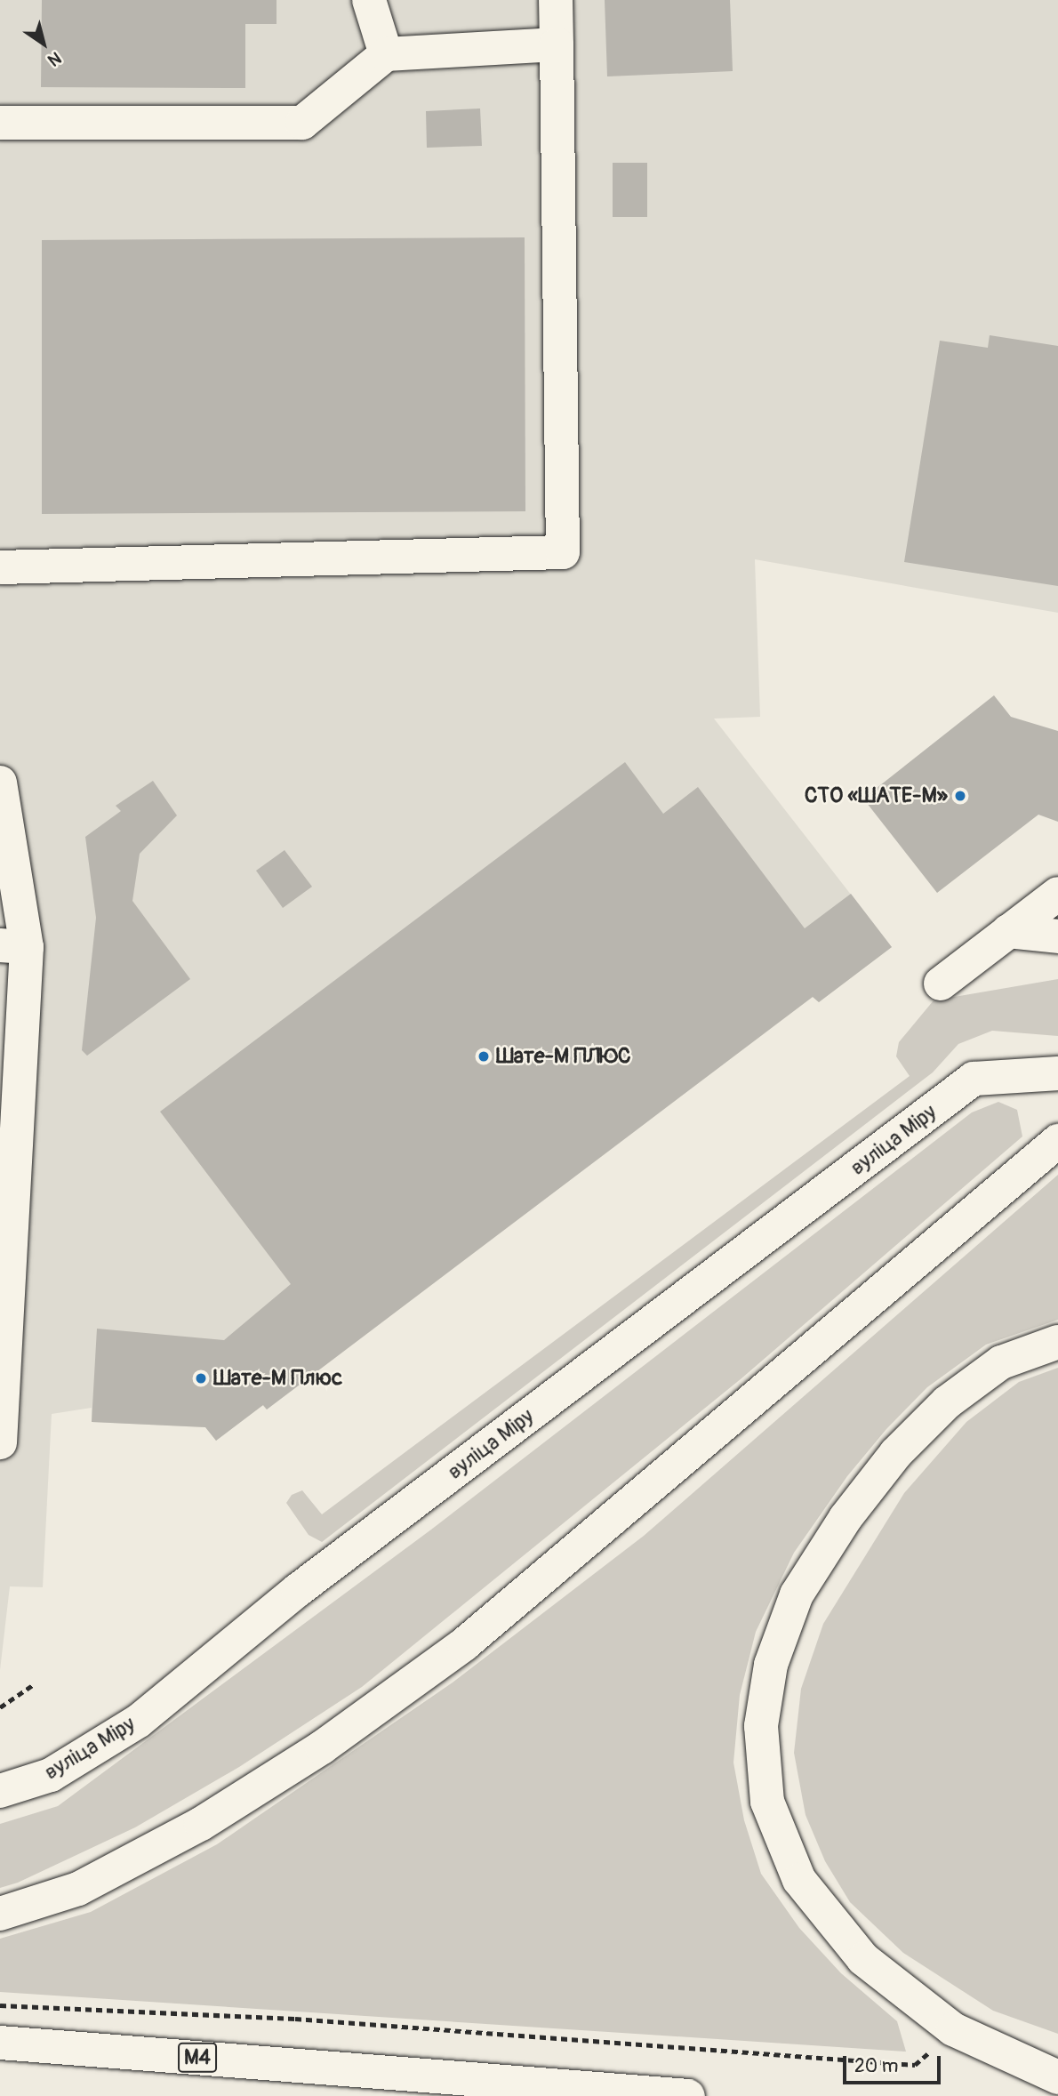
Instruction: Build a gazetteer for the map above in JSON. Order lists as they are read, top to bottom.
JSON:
{
  "streets": {
    "main road": ["вуліца Міру", "М4"]
  },
  "places": ["СТО «ШАТЕ-М»", "Шате-М ПЛЮС", "Шате-М Плюс"],
  "scale_bar": "20 m",
  "north": "bottom right"
}
